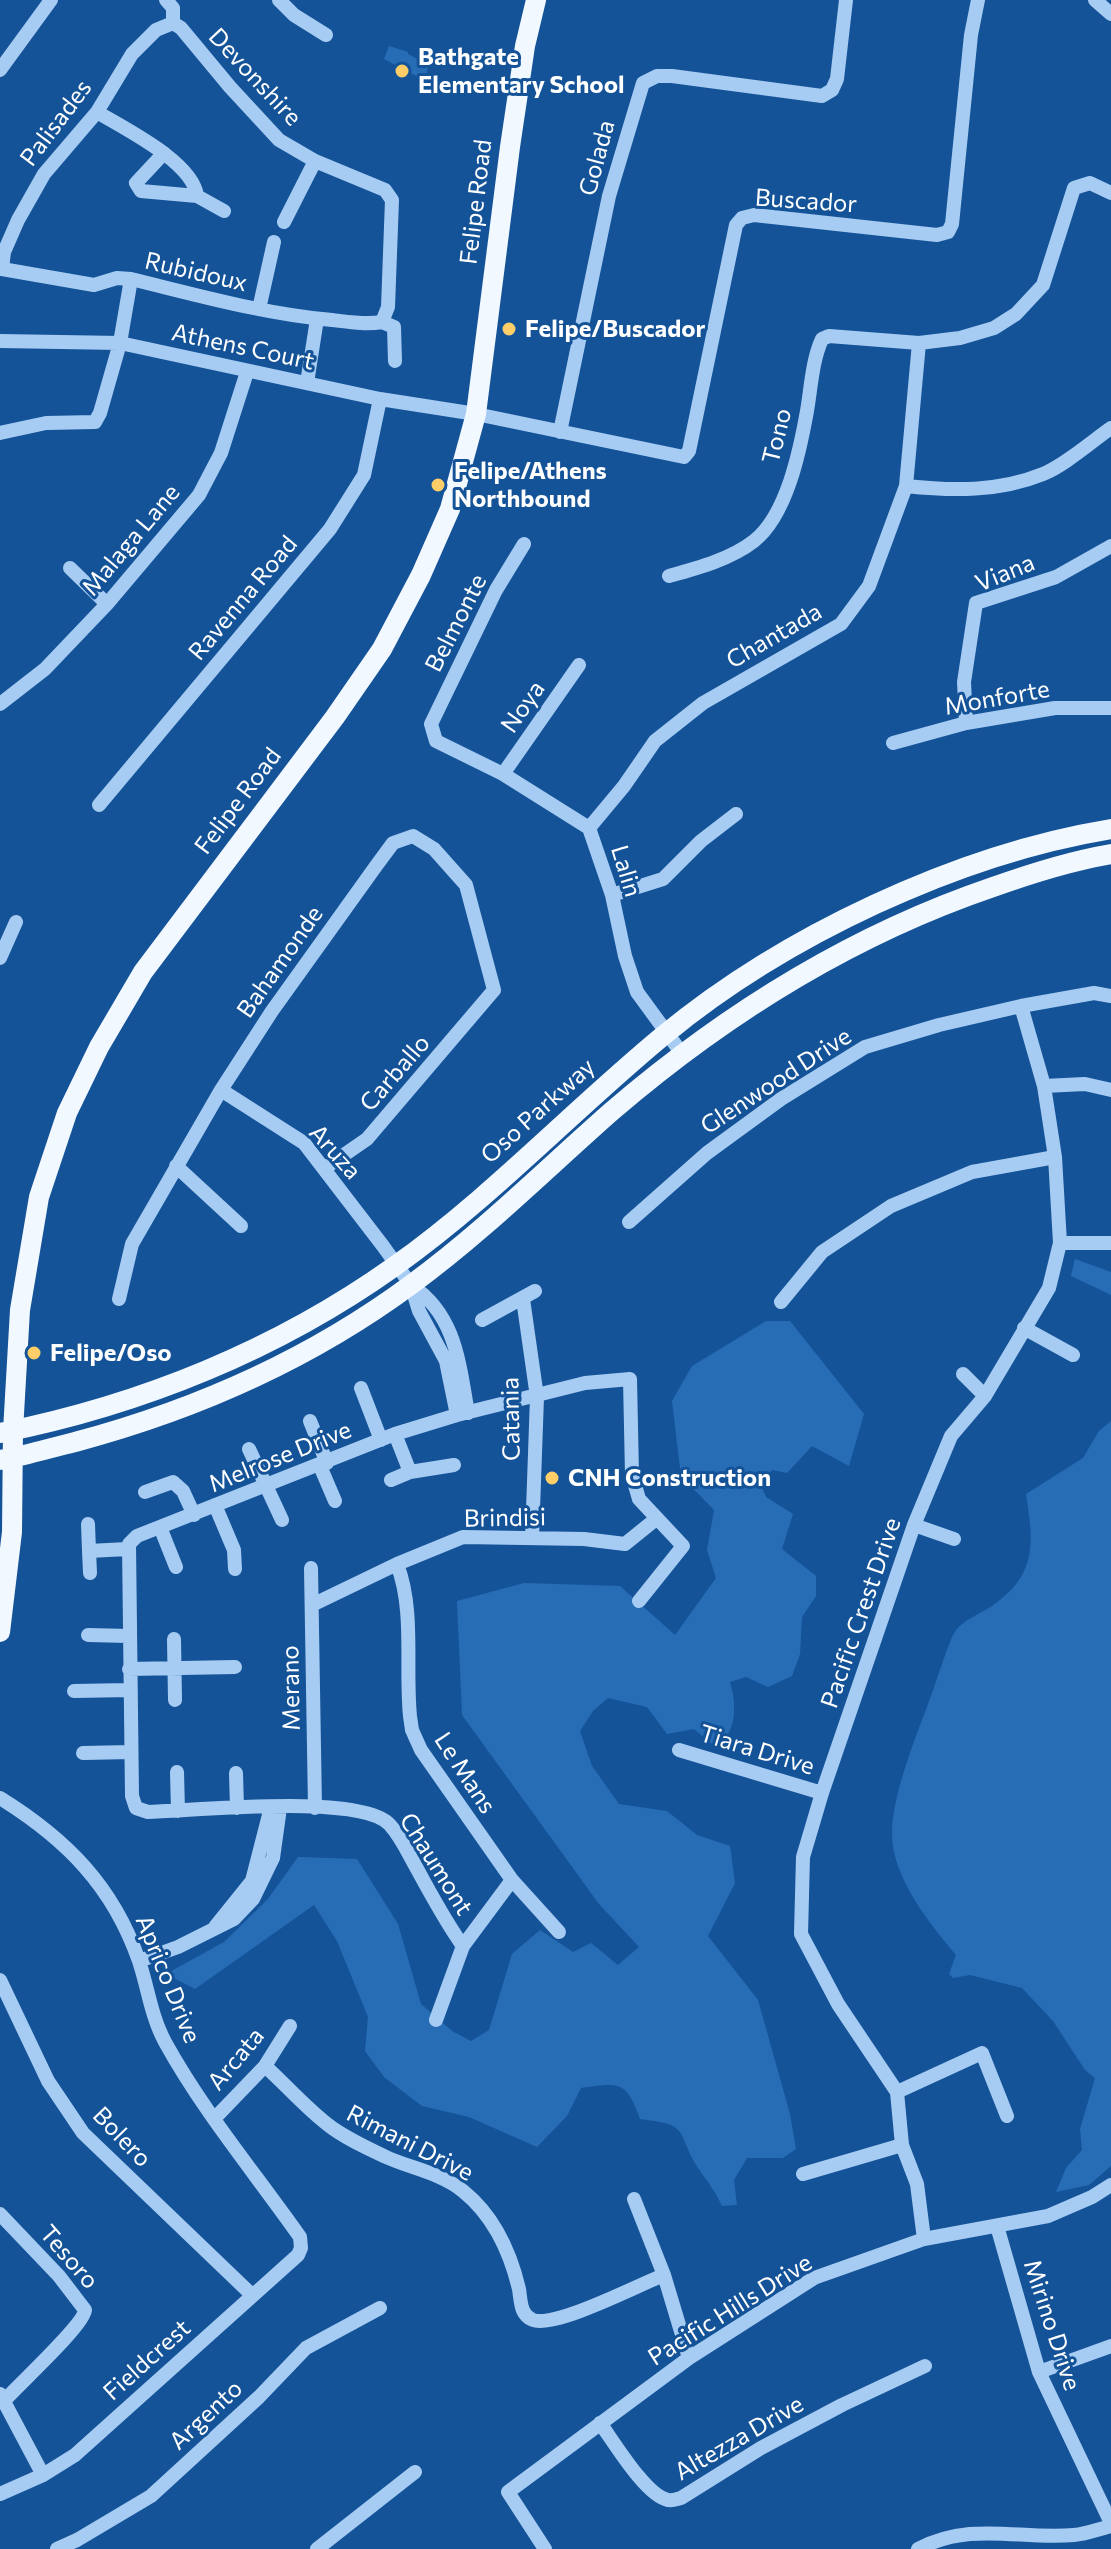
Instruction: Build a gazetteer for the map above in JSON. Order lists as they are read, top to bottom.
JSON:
{
  "streets": {
    "main road": ["Felipe Road", "Oso Parkway"],
    "street": [
      "Devonshire",
      "Palisades",
      "Golada",
      "Buscador",
      "Rubidoux",
      "Athens Court",
      "Tono",
      "Malaga Lane",
      "Viana",
      "Ravenna Road",
      "Belmonte",
      "Chantada",
      "Monforte",
      "Noya",
      "Lalin",
      "Bahamonde",
      "Carballo",
      "Glenwood Drive",
      "Aruza",
      "Catania",
      "Melrose Drive",
      "Brindisi",
      "Pacific Crest Drive",
      "Merano",
      "Tiara Drive",
      "Le Mans",
      "Chaumont",
      "Aprico Drive",
      "Arcata",
      "Bolero",
      "Rimani Drive",
      "Tesoro",
      "Pacific Hills Drive",
      "Mirino Drive",
      "Fieldcrest",
      "Argento",
      "Altezza Drive"
    ]
  },
  "crossings": [
    ["Devonshire", "Palisades"],
    ["Devonshire", "Rubidoux"],
    ["Palisades", "Rubidoux"],
    ["Golada", "Buscador"],
    ["Buscador", "Felipe Road"],
    ["Buscador", "Athens Court"],
    ["Felipe Road", "Athens Court"],
    ["Felipe Road", "Oso Parkway"],
    ["Athens Court", "Malaga Lane"],
    ["Athens Court", "Ravenna Road"],
    ["Tono", "Chantada"],
    ["Viana", "Monforte"],
    ["Belmonte", "Lalin"],
    ["Chantada", "Lalin"],
    ["Noya", "Lalin"],
    ["Lalin", "Oso Parkway"],
    ["Bahamonde", "Carballo"],
    ["Bahamonde", "Aruza"],
    ["Carballo", "Aruza"],
    ["Glenwood Drive", "Pacific Crest Drive"],
    ["Oso Parkway", "Aruza"],
    ["Aruza", "Melrose Drive"],
    ["Catania", "Melrose Drive"],
    ["Catania", "Brindisi"],
    ["Melrose Drive", "Brindisi"],
    ["Brindisi", "Merano"],
    ["Brindisi", "Le Mans"],
    ["Pacific Crest Drive", "Tiara Drive"],
    ["Pacific Crest Drive", "Pacific Hills Drive"],
    ["Merano", "Chaumont"],
    ["Aprico Drive", "Arcata"],
    ["Aprico Drive", "Fieldcrest"],
    ["Arcata", "Rimani Drive"],
    ["Bolero", "Fieldcrest"],
    ["Pacific Hills Drive", "Mirino Drive"],
    ["Pacific Hills Drive", "Altezza Drive"]
  ],
  "places": [
    "Bathgate Elementary School",
    "Felipe/Buscador",
    "Felipe/Athens Northbound",
    "Felipe/Oso",
    "CNH Construction"
  ]
}
